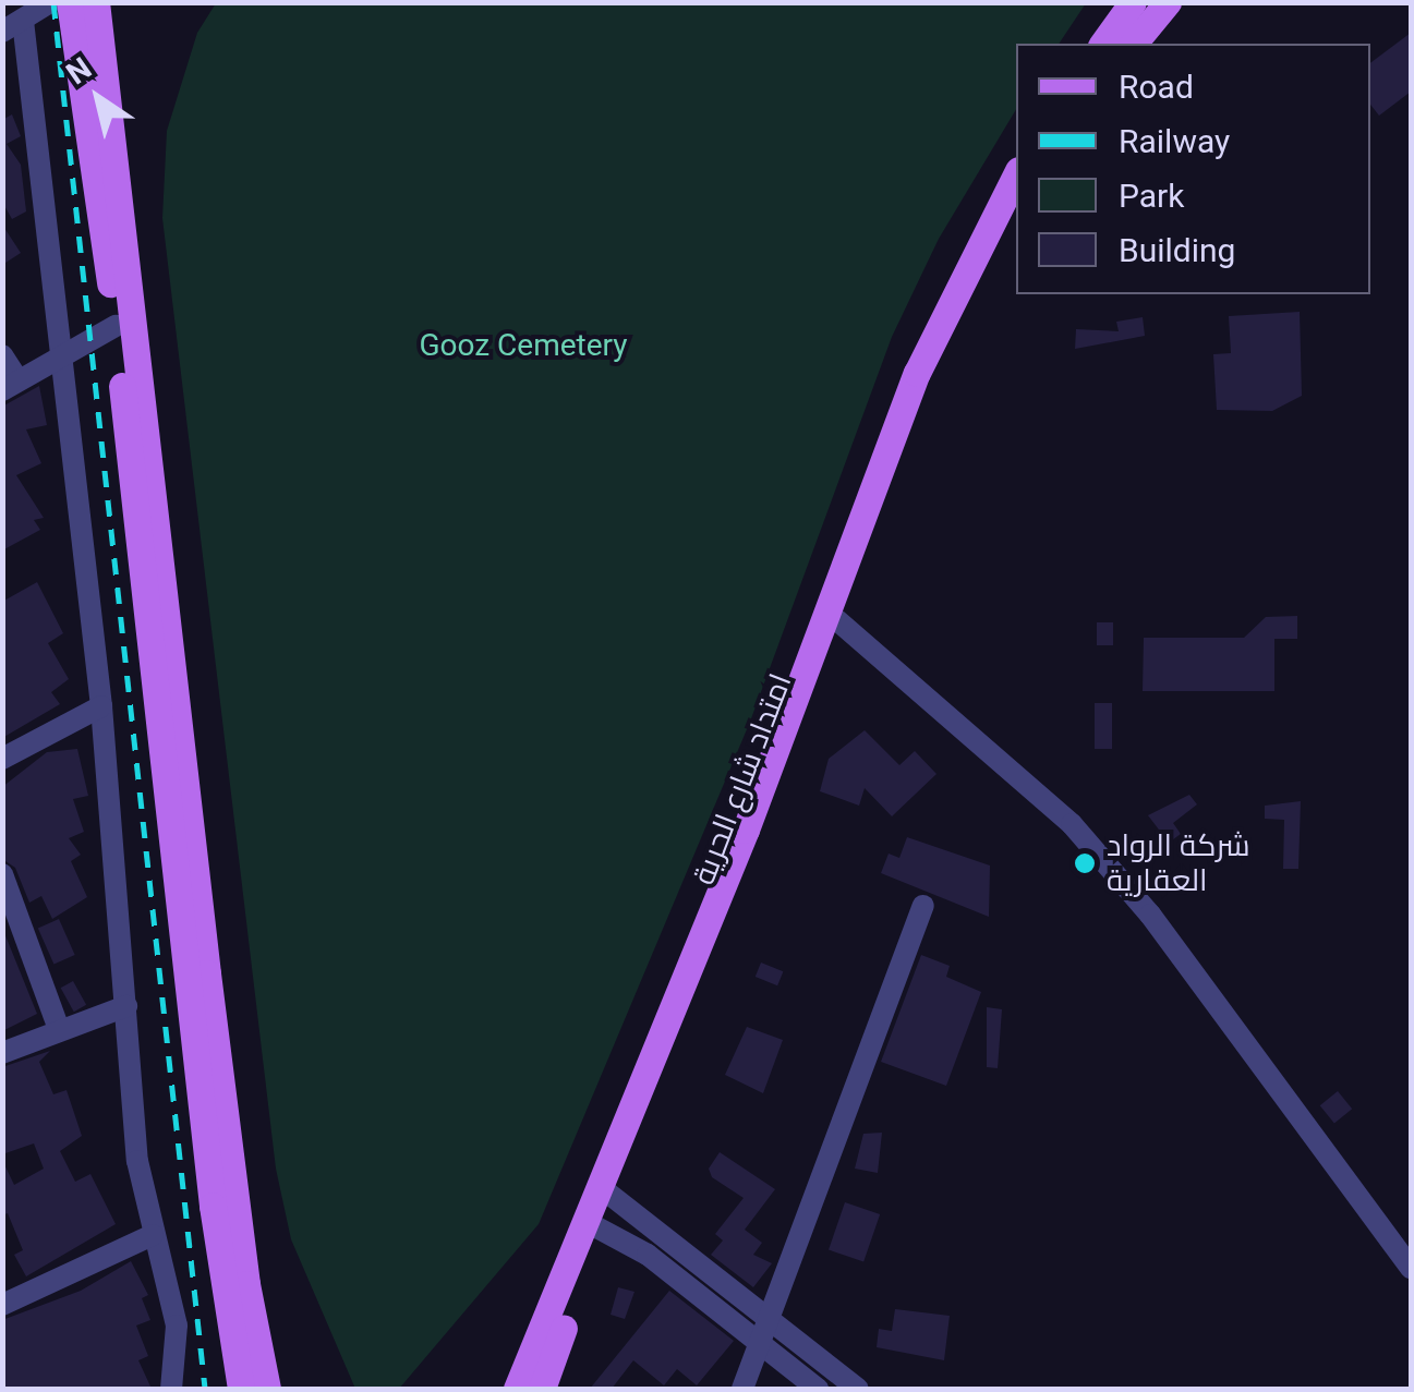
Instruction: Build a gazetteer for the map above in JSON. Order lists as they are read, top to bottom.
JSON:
{
  "streets": {
    "main road": ["امتداد شارع الحرية"]
  },
  "parks": ["Gooz Cemetery"],
  "places": ["شركة الرواد العقارية"],
  "legend": [
    "Road",
    "Railway",
    "Park",
    "Building"
  ],
  "north": "top left"
}
